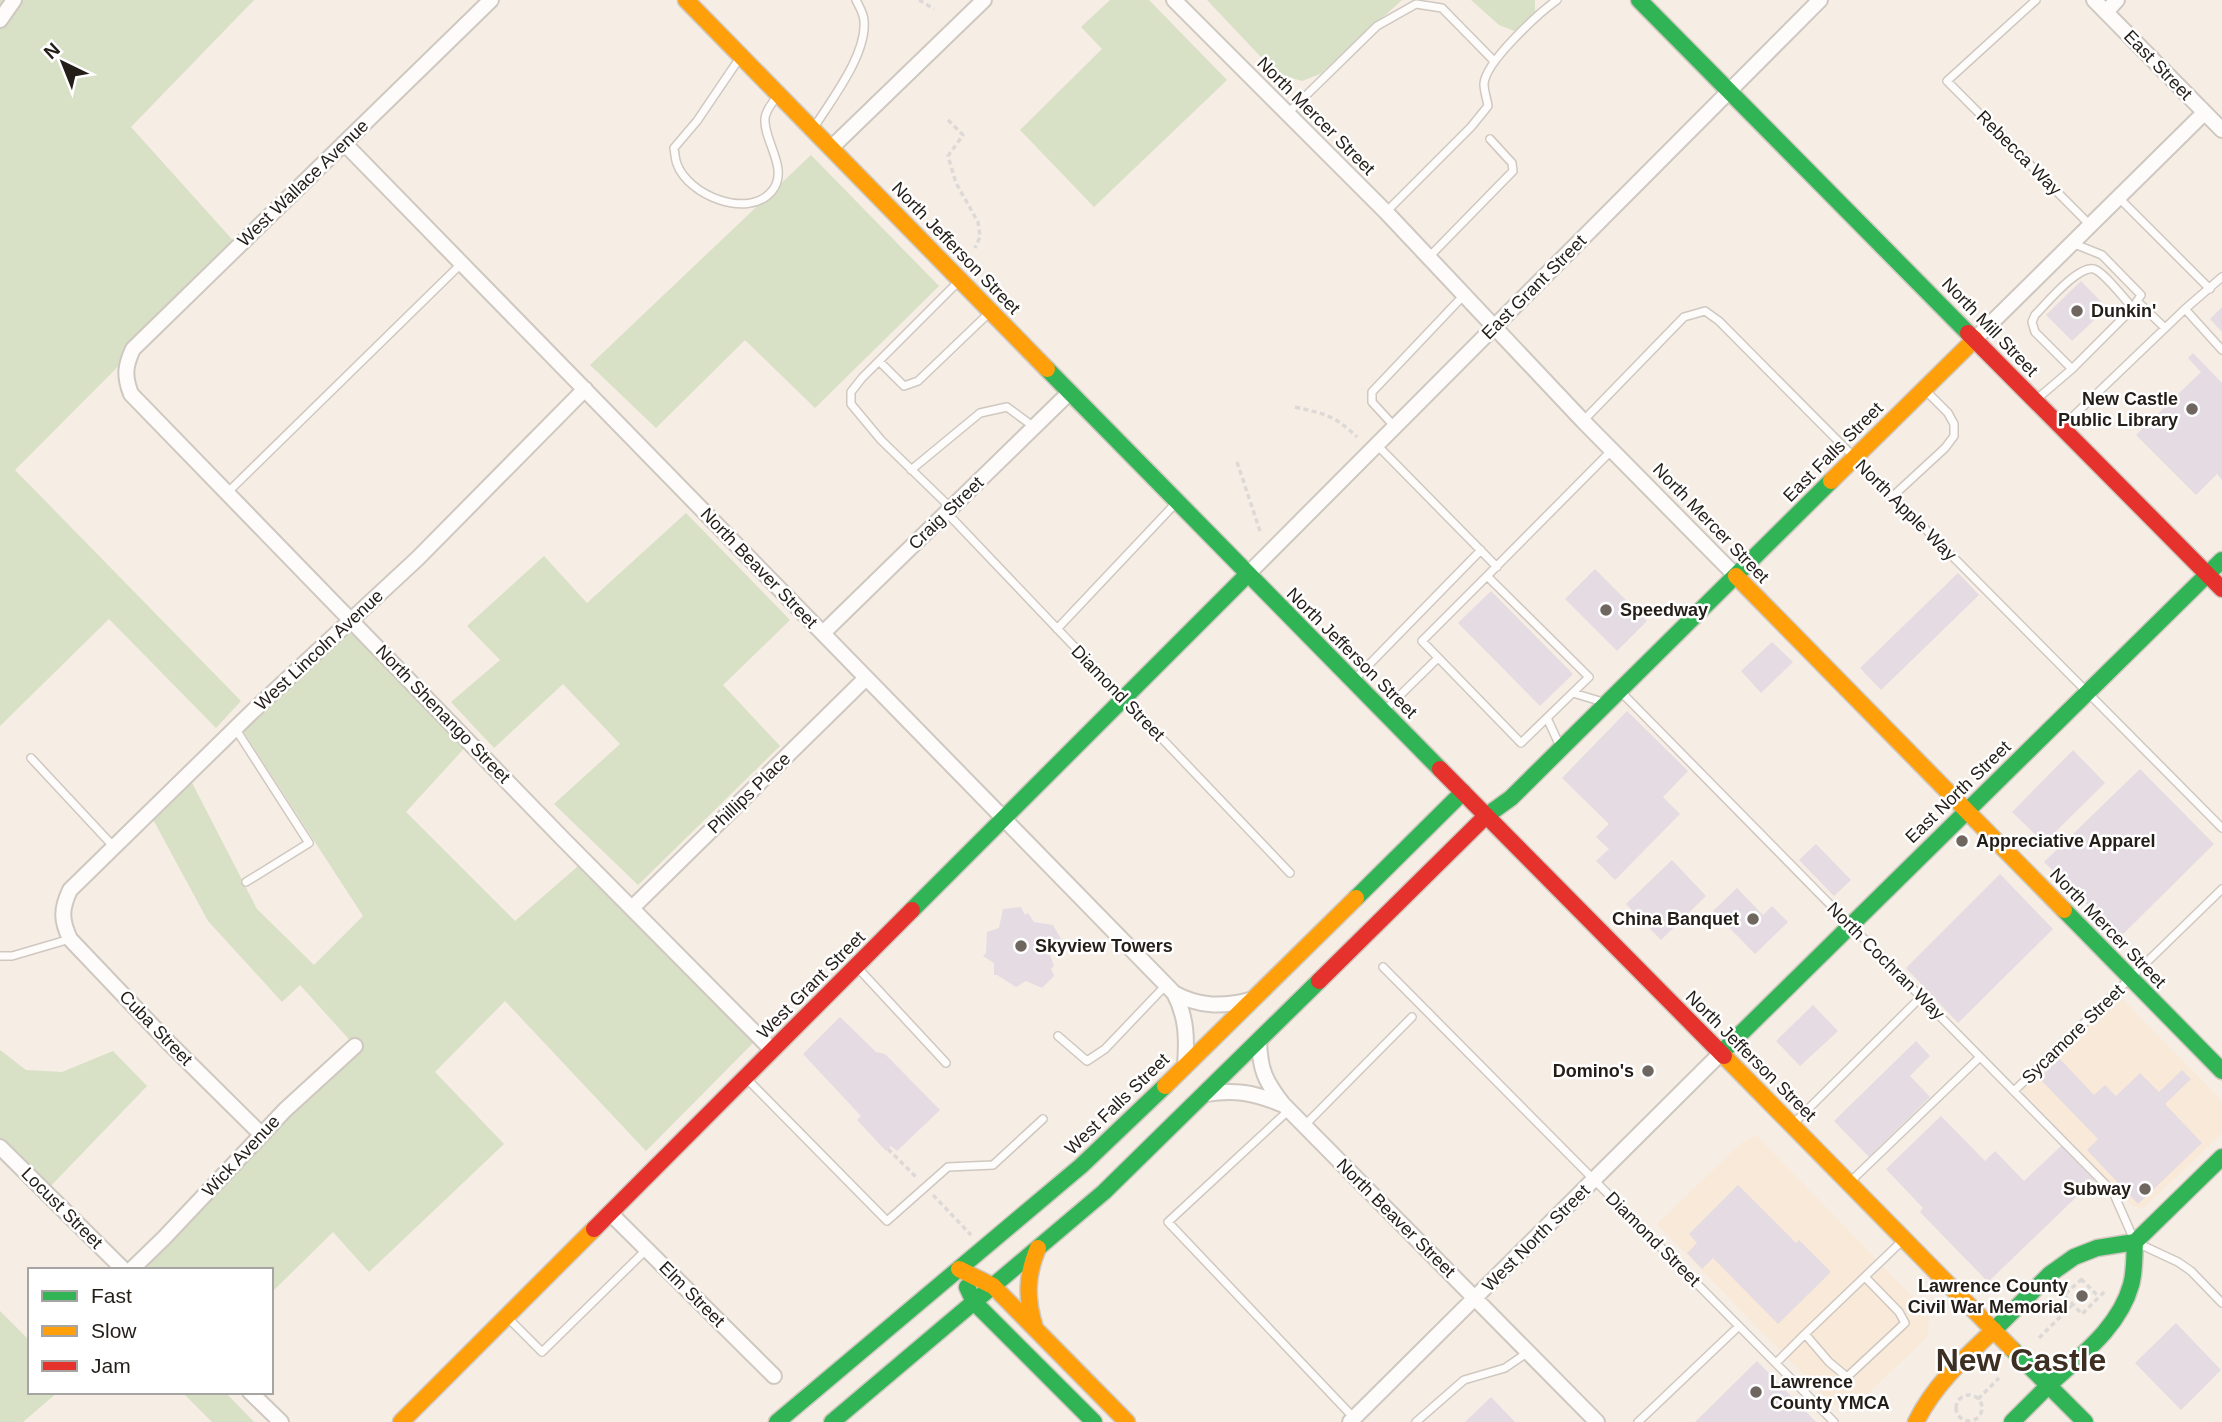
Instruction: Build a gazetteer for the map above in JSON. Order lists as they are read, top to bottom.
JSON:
{
  "streets": {
    "main road": [
      "North Mercer Street",
      "North Jefferson Street",
      "North Mill Street",
      "East Falls Street",
      "East North Street",
      "West Grant Street",
      "West Falls Street"
    ],
    "street": [
      "East Street",
      "West Wallace Avenue",
      "East Grant Street",
      "Craig Street",
      "North Beaver Street",
      "West Lincoln Avenue",
      "North Shenango Street",
      "Phillips Place",
      "Cuba Street",
      "Wick Avenue",
      "Locust Street",
      "West North Street",
      "Elm Street"
    ],
    "lane": [
      "Rebecca Way",
      "North Apple Way",
      "Diamond Street",
      "North Cochran Way",
      "Sycamore Street"
    ]
  },
  "crossings": [
    ["East Street", "East Falls Street"],
    ["North Mercer Street", "East Grant Street"],
    ["North Mercer Street", "East Falls Street"],
    ["North Mercer Street", "North Apple Way"],
    ["North Mercer Street", "East North Street"],
    ["North Mercer Street", "Sycamore Street"],
    ["Rebecca Way", "East Falls Street"],
    ["West Wallace Avenue", "North Beaver Street"],
    ["West Wallace Avenue", "North Shenango Street"],
    ["North Jefferson Street", "East Grant Street"],
    ["North Jefferson Street", "East Falls Street"],
    ["North Jefferson Street", "Craig Street"],
    ["North Jefferson Street", "Diamond Street"],
    ["North Jefferson Street", "East North Street"],
    ["North Jefferson Street", "West Grant Street"],
    ["North Jefferson Street", "West Falls Street"],
    ["North Jefferson Street", "West North Street"],
    ["East Grant Street", "North Mill Street"],
    ["East Grant Street", "West Grant Street"],
    ["North Mill Street", "East Falls Street"],
    ["North Mill Street", "East North Street"],
    ["East Falls Street", "North Apple Way"],
    ["East Falls Street", "North Cochran Way"],
    ["North Apple Way", "East North Street"],
    ["Craig Street", "North Beaver Street"],
    ["Craig Street", "Diamond Street"],
    ["North Beaver Street", "West Lincoln Avenue"],
    ["North Beaver Street", "Phillips Place"],
    ["North Beaver Street", "West Grant Street"],
    ["North Beaver Street", "West Falls Street"],
    ["North Beaver Street", "West North Street"],
    ["West Lincoln Avenue", "North Shenango Street"],
    ["West Lincoln Avenue", "Cuba Street"],
    ["Diamond Street", "West Grant Street"],
    ["Diamond Street", "West North Street"],
    ["North Shenango Street", "Phillips Place"],
    ["North Shenango Street", "West Grant Street"],
    ["East North Street", "North Cochran Way"],
    ["East North Street", "West North Street"],
    ["North Cochran Way", "Sycamore Street"],
    ["West Grant Street", "Elm Street"],
    ["Cuba Street", "Wick Avenue"]
  ],
  "districts": ["New Castle"],
  "places": [
    "Dunkin'",
    "New Castle Public Library",
    "Speedway",
    "Appreciative Apparel",
    "China Banquet",
    "Skyview Towers",
    "Domino's",
    "Subway",
    "Lawrence County Civil War Memorial",
    "Lawrence County YMCA"
  ],
  "legend": ["Fast", "Slow", "Jam"],
  "north": "top left"
}
